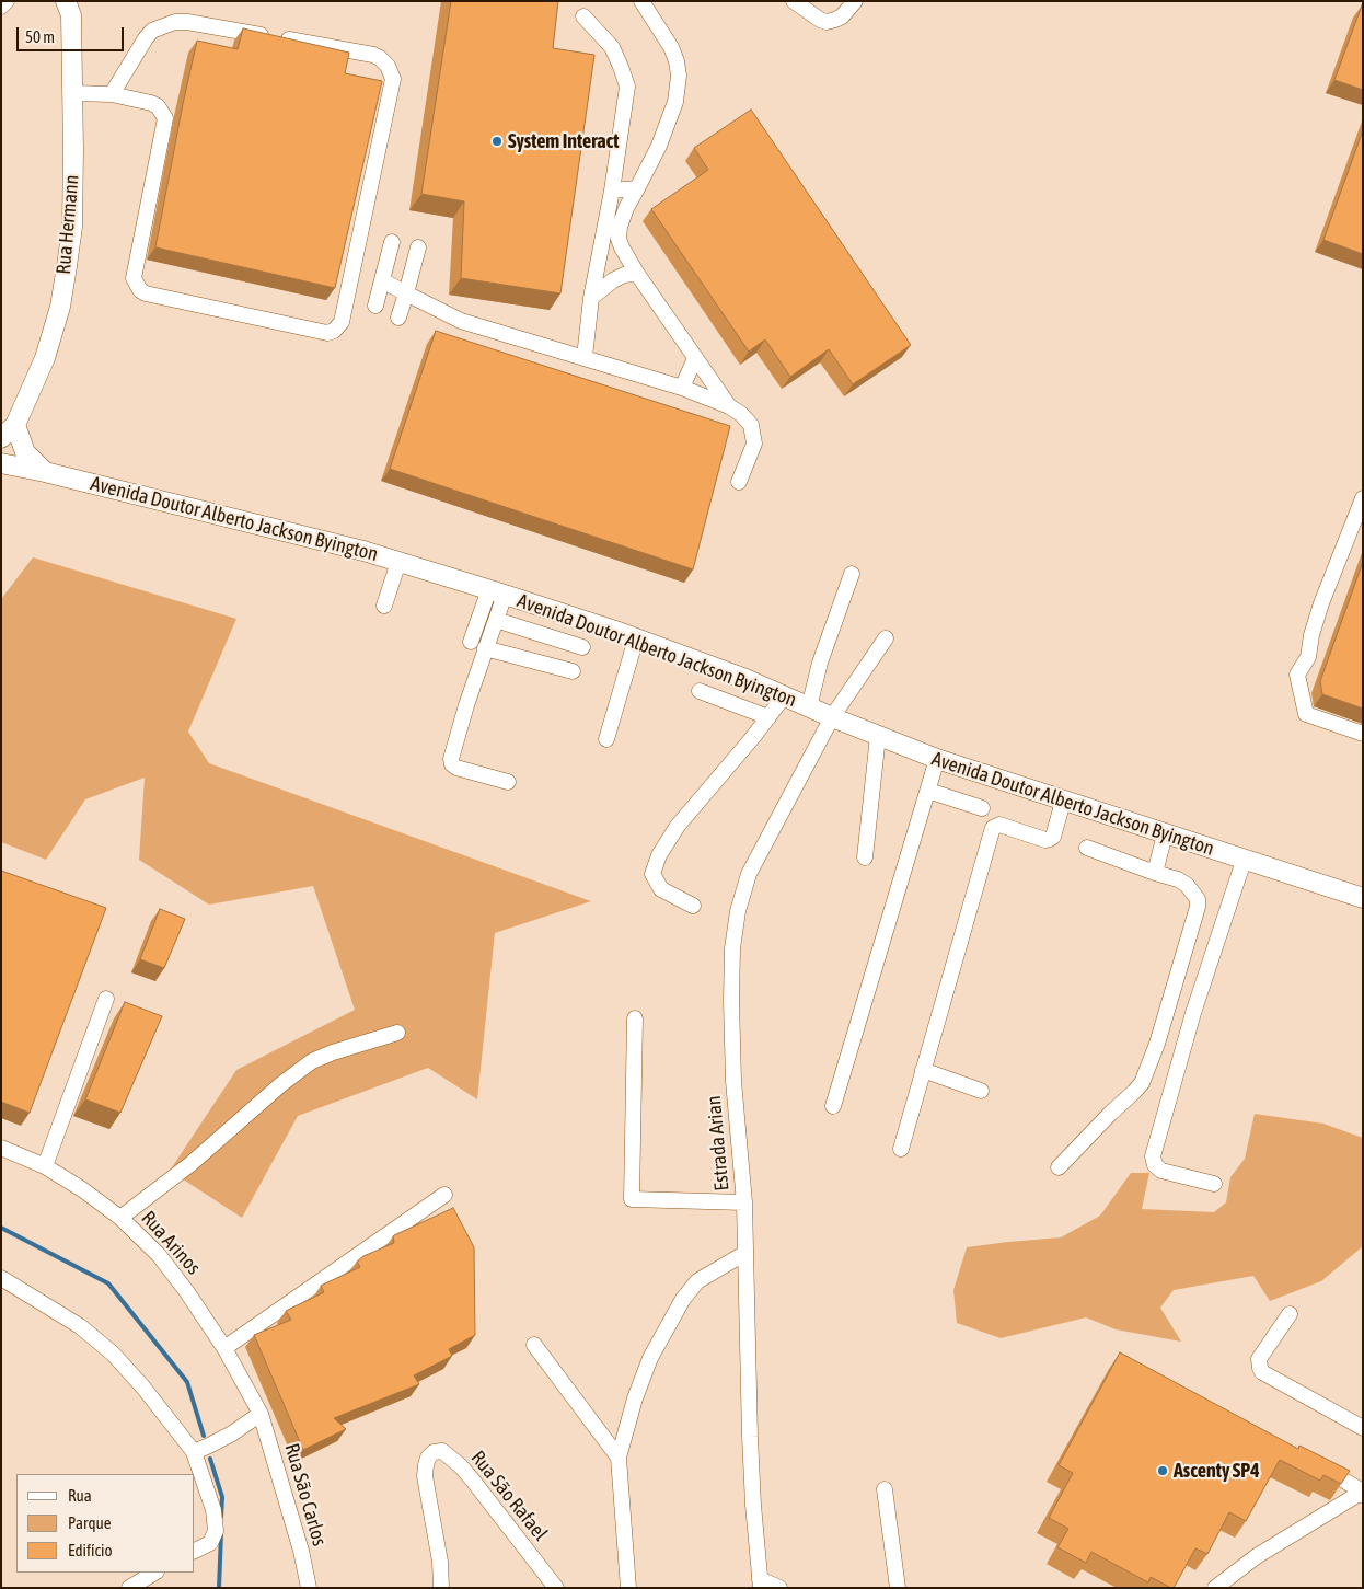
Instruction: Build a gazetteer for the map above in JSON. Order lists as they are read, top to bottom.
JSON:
{
  "streets": {
    "main road": ["Rua Hermann", "Avenida Doutor Alberto Jackson Byington"],
    "street": [
      "Estrada Arian",
      "Rua Arinos",
      "Rua São Carlos",
      "Rua São Rafael"
    ]
  },
  "crossings": [
    ["Avenida Doutor Alberto Jackson Byington", "Estrada Arian"],
    ["Rua Arinos", "Rua São Carlos"]
  ],
  "places": ["System Interact", "Ascenty SP4"],
  "legend": ["Rua", "Parque", "Edifício"],
  "scale_bar": "50 m"
}
